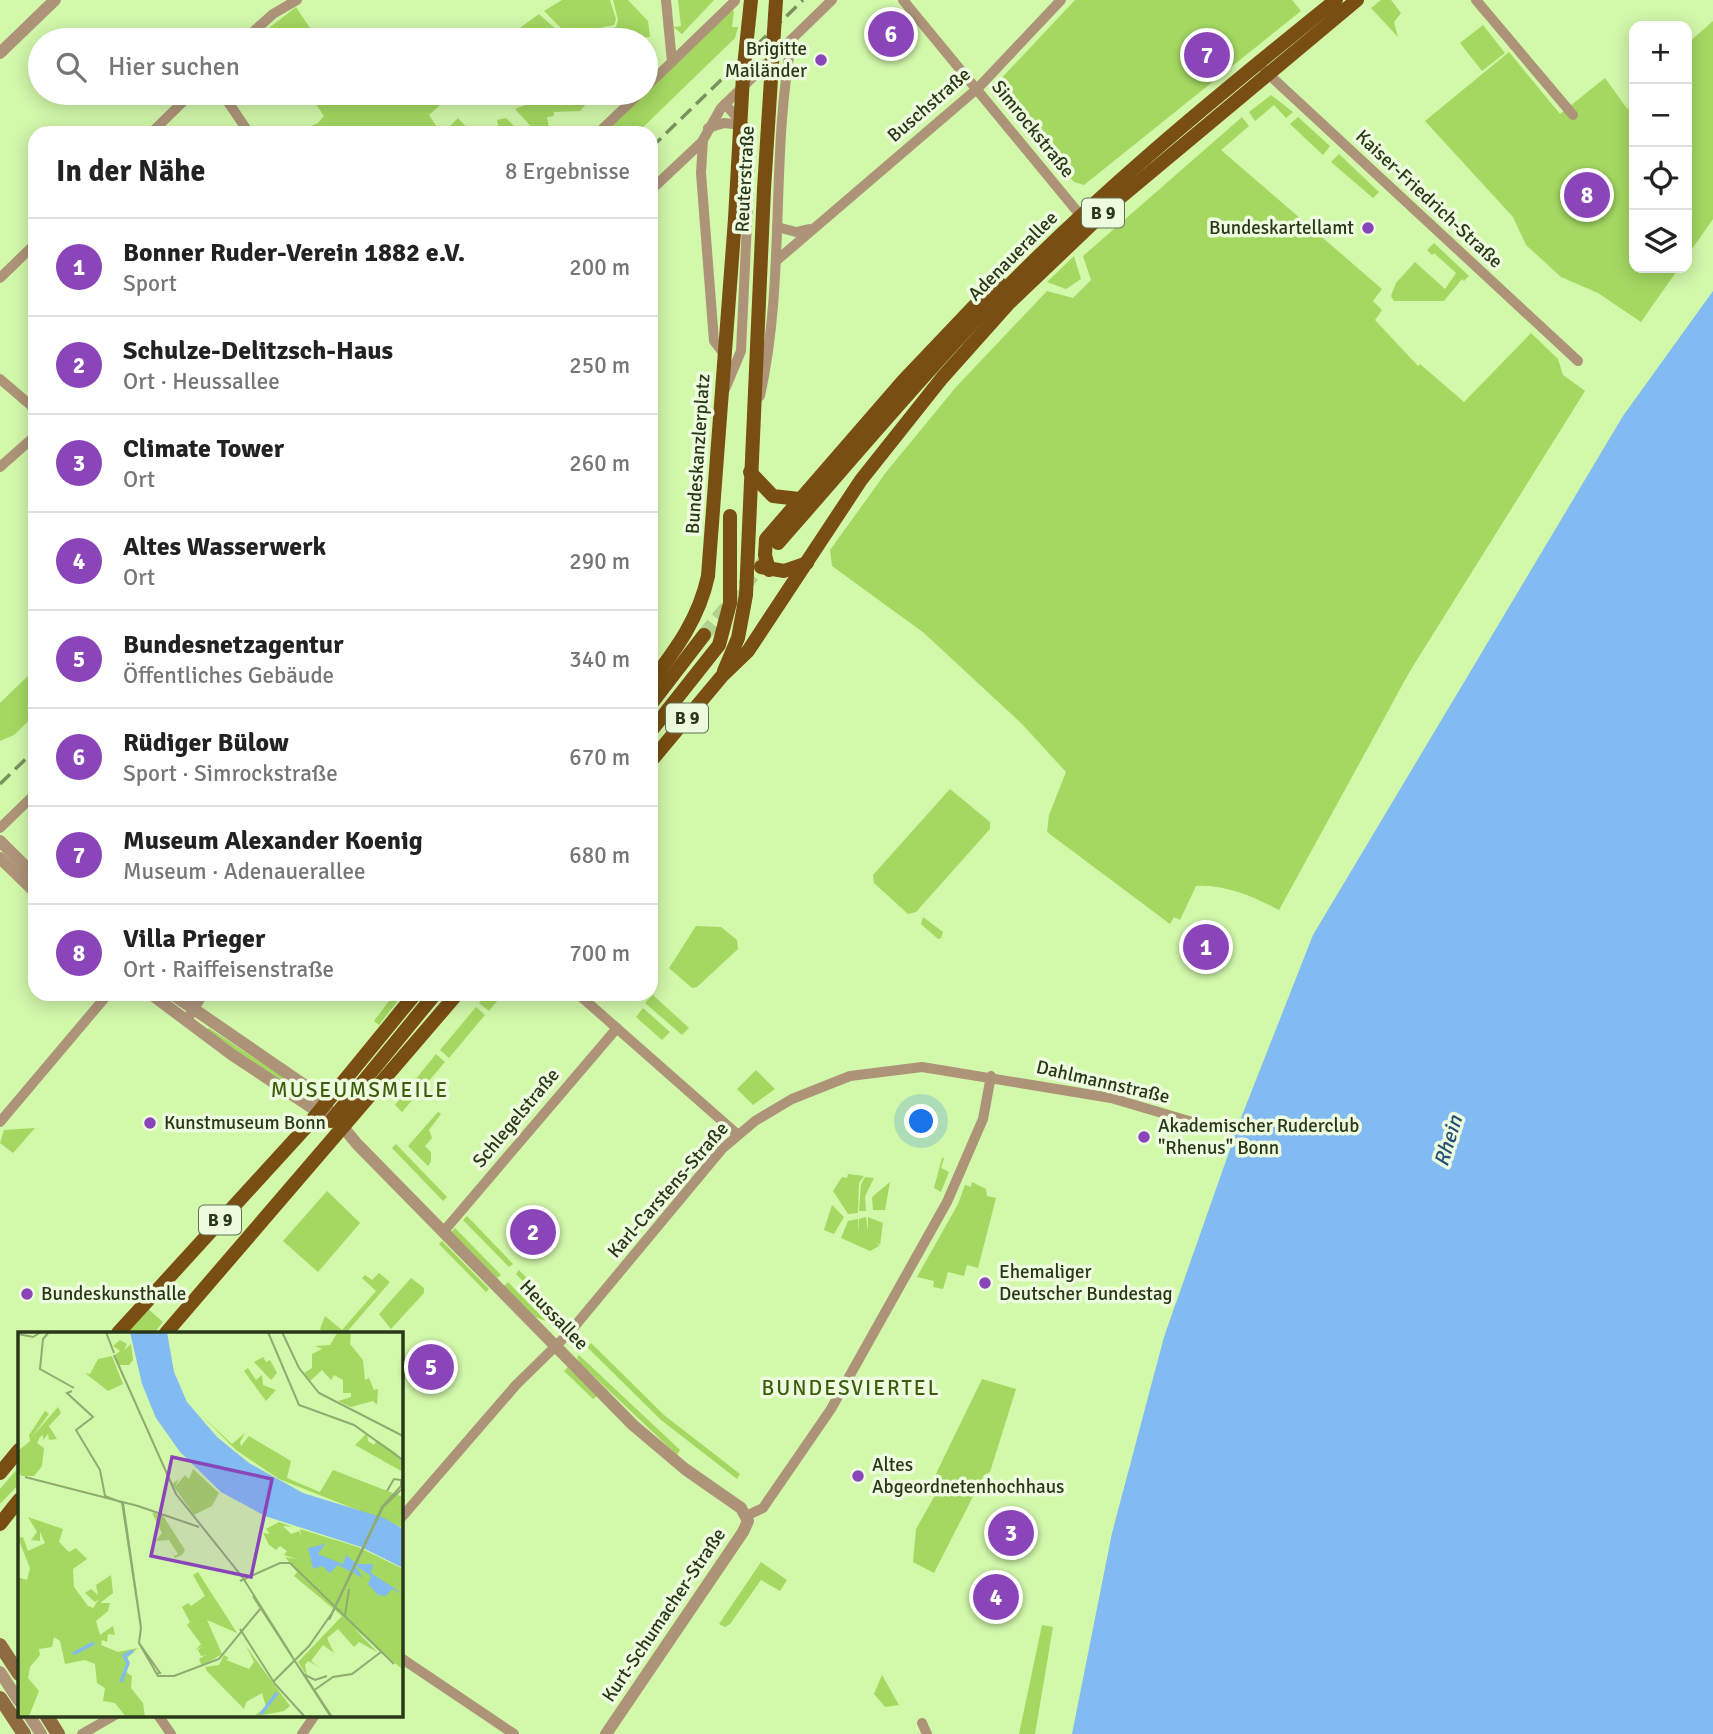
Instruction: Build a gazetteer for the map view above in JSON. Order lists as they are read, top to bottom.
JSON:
{
  "streets": {
    "main road": [
      "Reuterstraße",
      "B 9",
      "Adenauerallee",
      "Bundeskanzlerplatz"
    ],
    "street": [
      "Buschstraße",
      "Simrockstraße",
      "Kaiser-Friedrich-Straße",
      "Dahlmannstraße",
      "Schlegelstraße",
      "Karl-Carstens-Straße",
      "Heussallee",
      "Kurt-Schumacher-Straße"
    ]
  },
  "crossings": [
    ["Buschstraße", "Simrockstraße"],
    ["Simrockstraße", "Adenauerallee"],
    ["Reuterstraße", "Bundeskanzlerplatz"],
    ["Kaiser-Friedrich-Straße", "Adenauerallee"],
    ["B 9", "Adenauerallee"],
    ["B 9", "Heussallee"],
    ["Dahlmannstraße", "Karl-Carstens-Straße"],
    ["Schlegelstraße", "Heussallee"],
    ["Karl-Carstens-Straße", "Heussallee"],
    ["Heussallee", "Kurt-Schumacher-Straße"]
  ],
  "districts": ["MUSEUMSMEILE", "BUNDESVIERTEL"],
  "water": ["Rhein"],
  "places": [
    "Brigitte Mailänder",
    "Bundeskartellamt",
    "Kunstmuseum Bonn",
    "Akademischer Ruderclub \"Rhenus\" Bonn",
    "Ehemaliger Deutscher Bundestag",
    "Bundeskunsthalle",
    "Altes Abgeordnetenhochhaus"
  ],
  "page": {
    "pins": [
      "6",
      "7",
      "8",
      "1",
      "2",
      "5",
      "3",
      "4"
    ],
    "map_buttons": ["+", "−"],
    "search": "Hier suchen",
    "heading": ["In der Nähe", "8 Ergebnisse"],
    "list": [
      {
        "mark": "1",
        "name": "Bonner Ruder-Verein 1882 e.V.",
        "note": "Sport",
        "value": "200 m"
      },
      {
        "mark": "2",
        "name": "Schulze-Delitzsch-Haus",
        "note": "Ort · Heussallee",
        "value": "250 m"
      },
      {
        "mark": "3",
        "name": "Climate Tower",
        "note": "Ort",
        "value": "260 m"
      },
      {
        "mark": "4",
        "name": "Altes Wasserwerk",
        "note": "Ort",
        "value": "290 m"
      },
      {
        "mark": "5",
        "name": "Bundesnetzagentur",
        "note": "Öffentliches Gebäude",
        "value": "340 m"
      },
      {
        "mark": "6",
        "name": "Rüdiger Bülow",
        "note": "Sport · Simrockstraße",
        "value": "670 m"
      },
      {
        "mark": "7",
        "name": "Museum Alexander Koenig",
        "note": "Museum · Adenauerallee",
        "value": "680 m"
      },
      {
        "mark": "8",
        "name": "Villa Prieger",
        "note": "Ort · Raiffeisenstraße",
        "value": "700 m"
      }
    ]
  }
}
